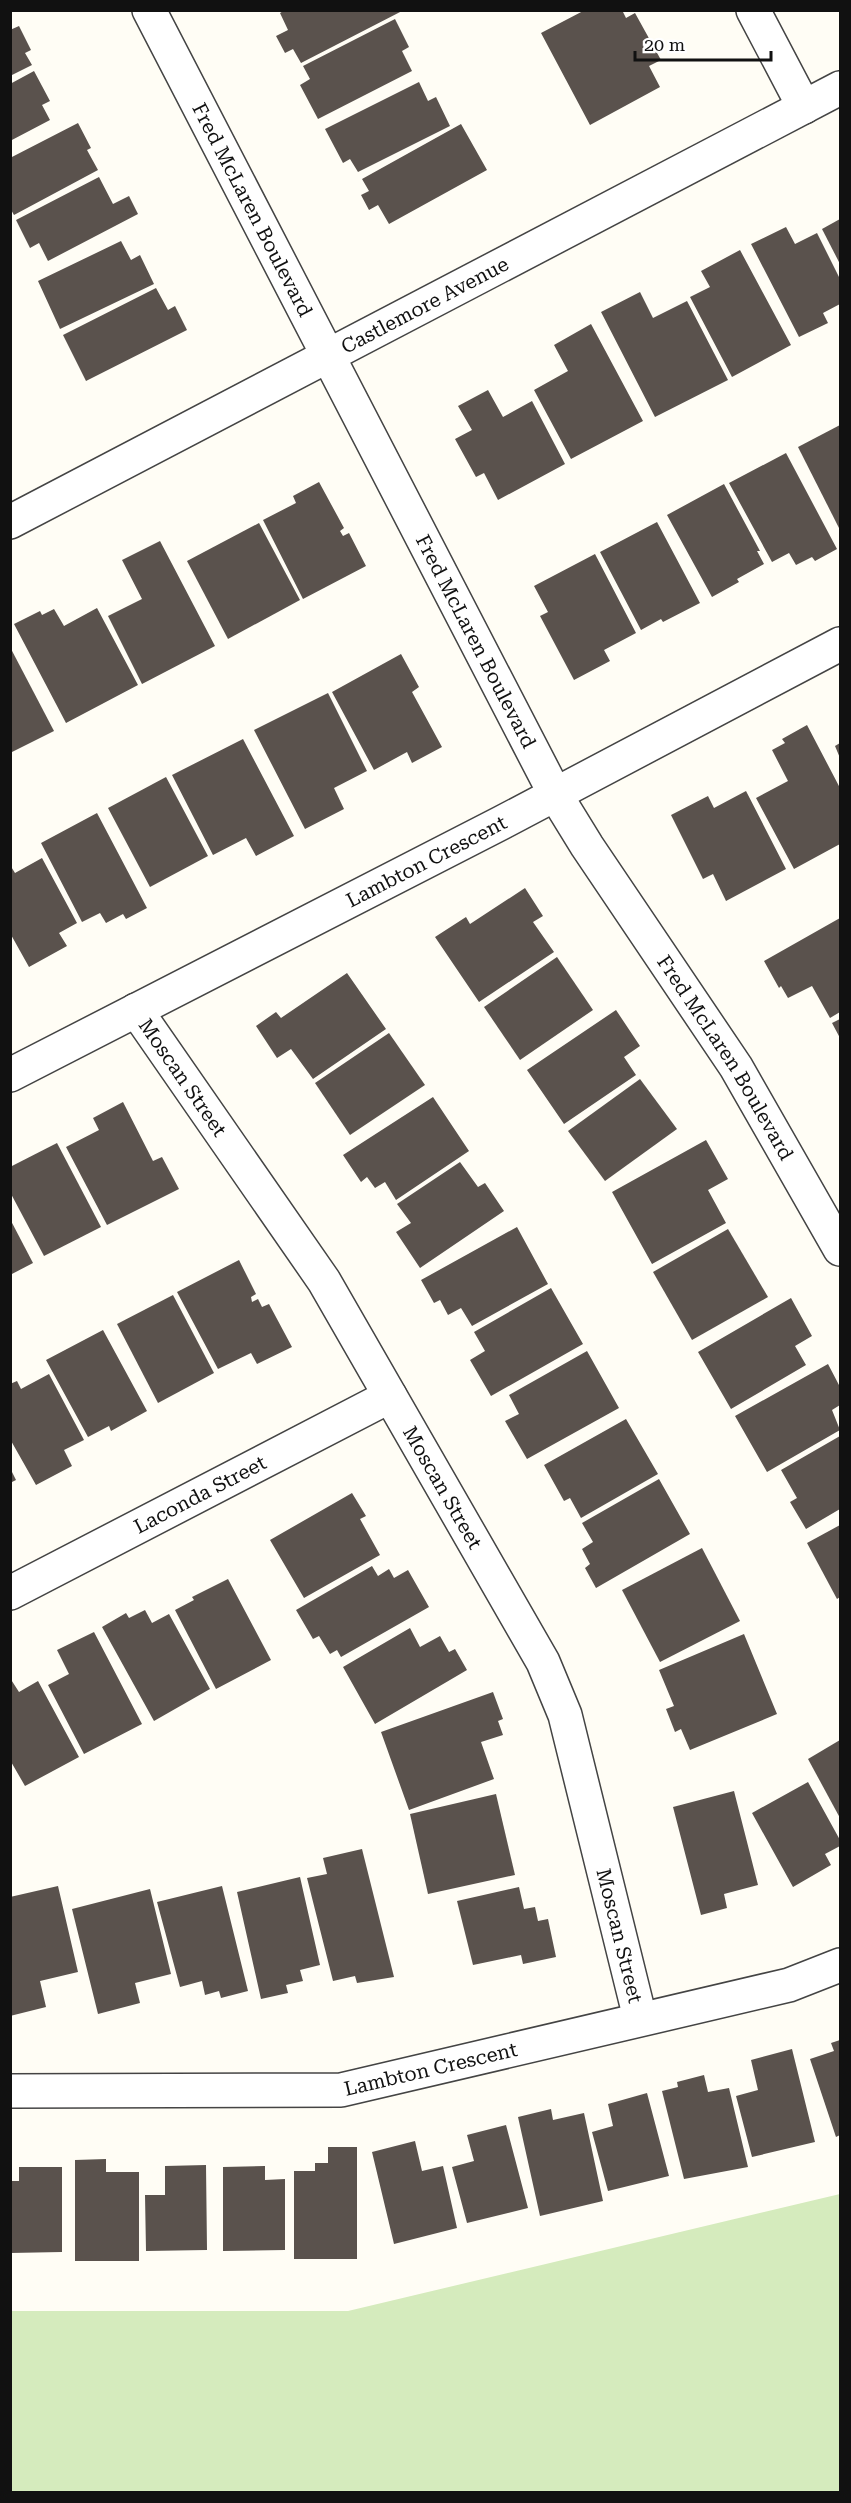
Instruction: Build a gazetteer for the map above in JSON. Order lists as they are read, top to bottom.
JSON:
{
  "streets": {
    "street": [
      "Fred McLaren Boulevard",
      "Castlemore Avenue",
      "Lambton Crescent",
      "Moscan Street",
      "Laconda Street"
    ]
  },
  "crossings": [
    ["Fred McLaren Boulevard", "Castlemore Avenue"],
    ["Fred McLaren Boulevard", "Lambton Crescent"],
    ["Lambton Crescent", "Moscan Street"],
    ["Moscan Street", "Laconda Street"]
  ],
  "scale_bar": "20 m"
}
